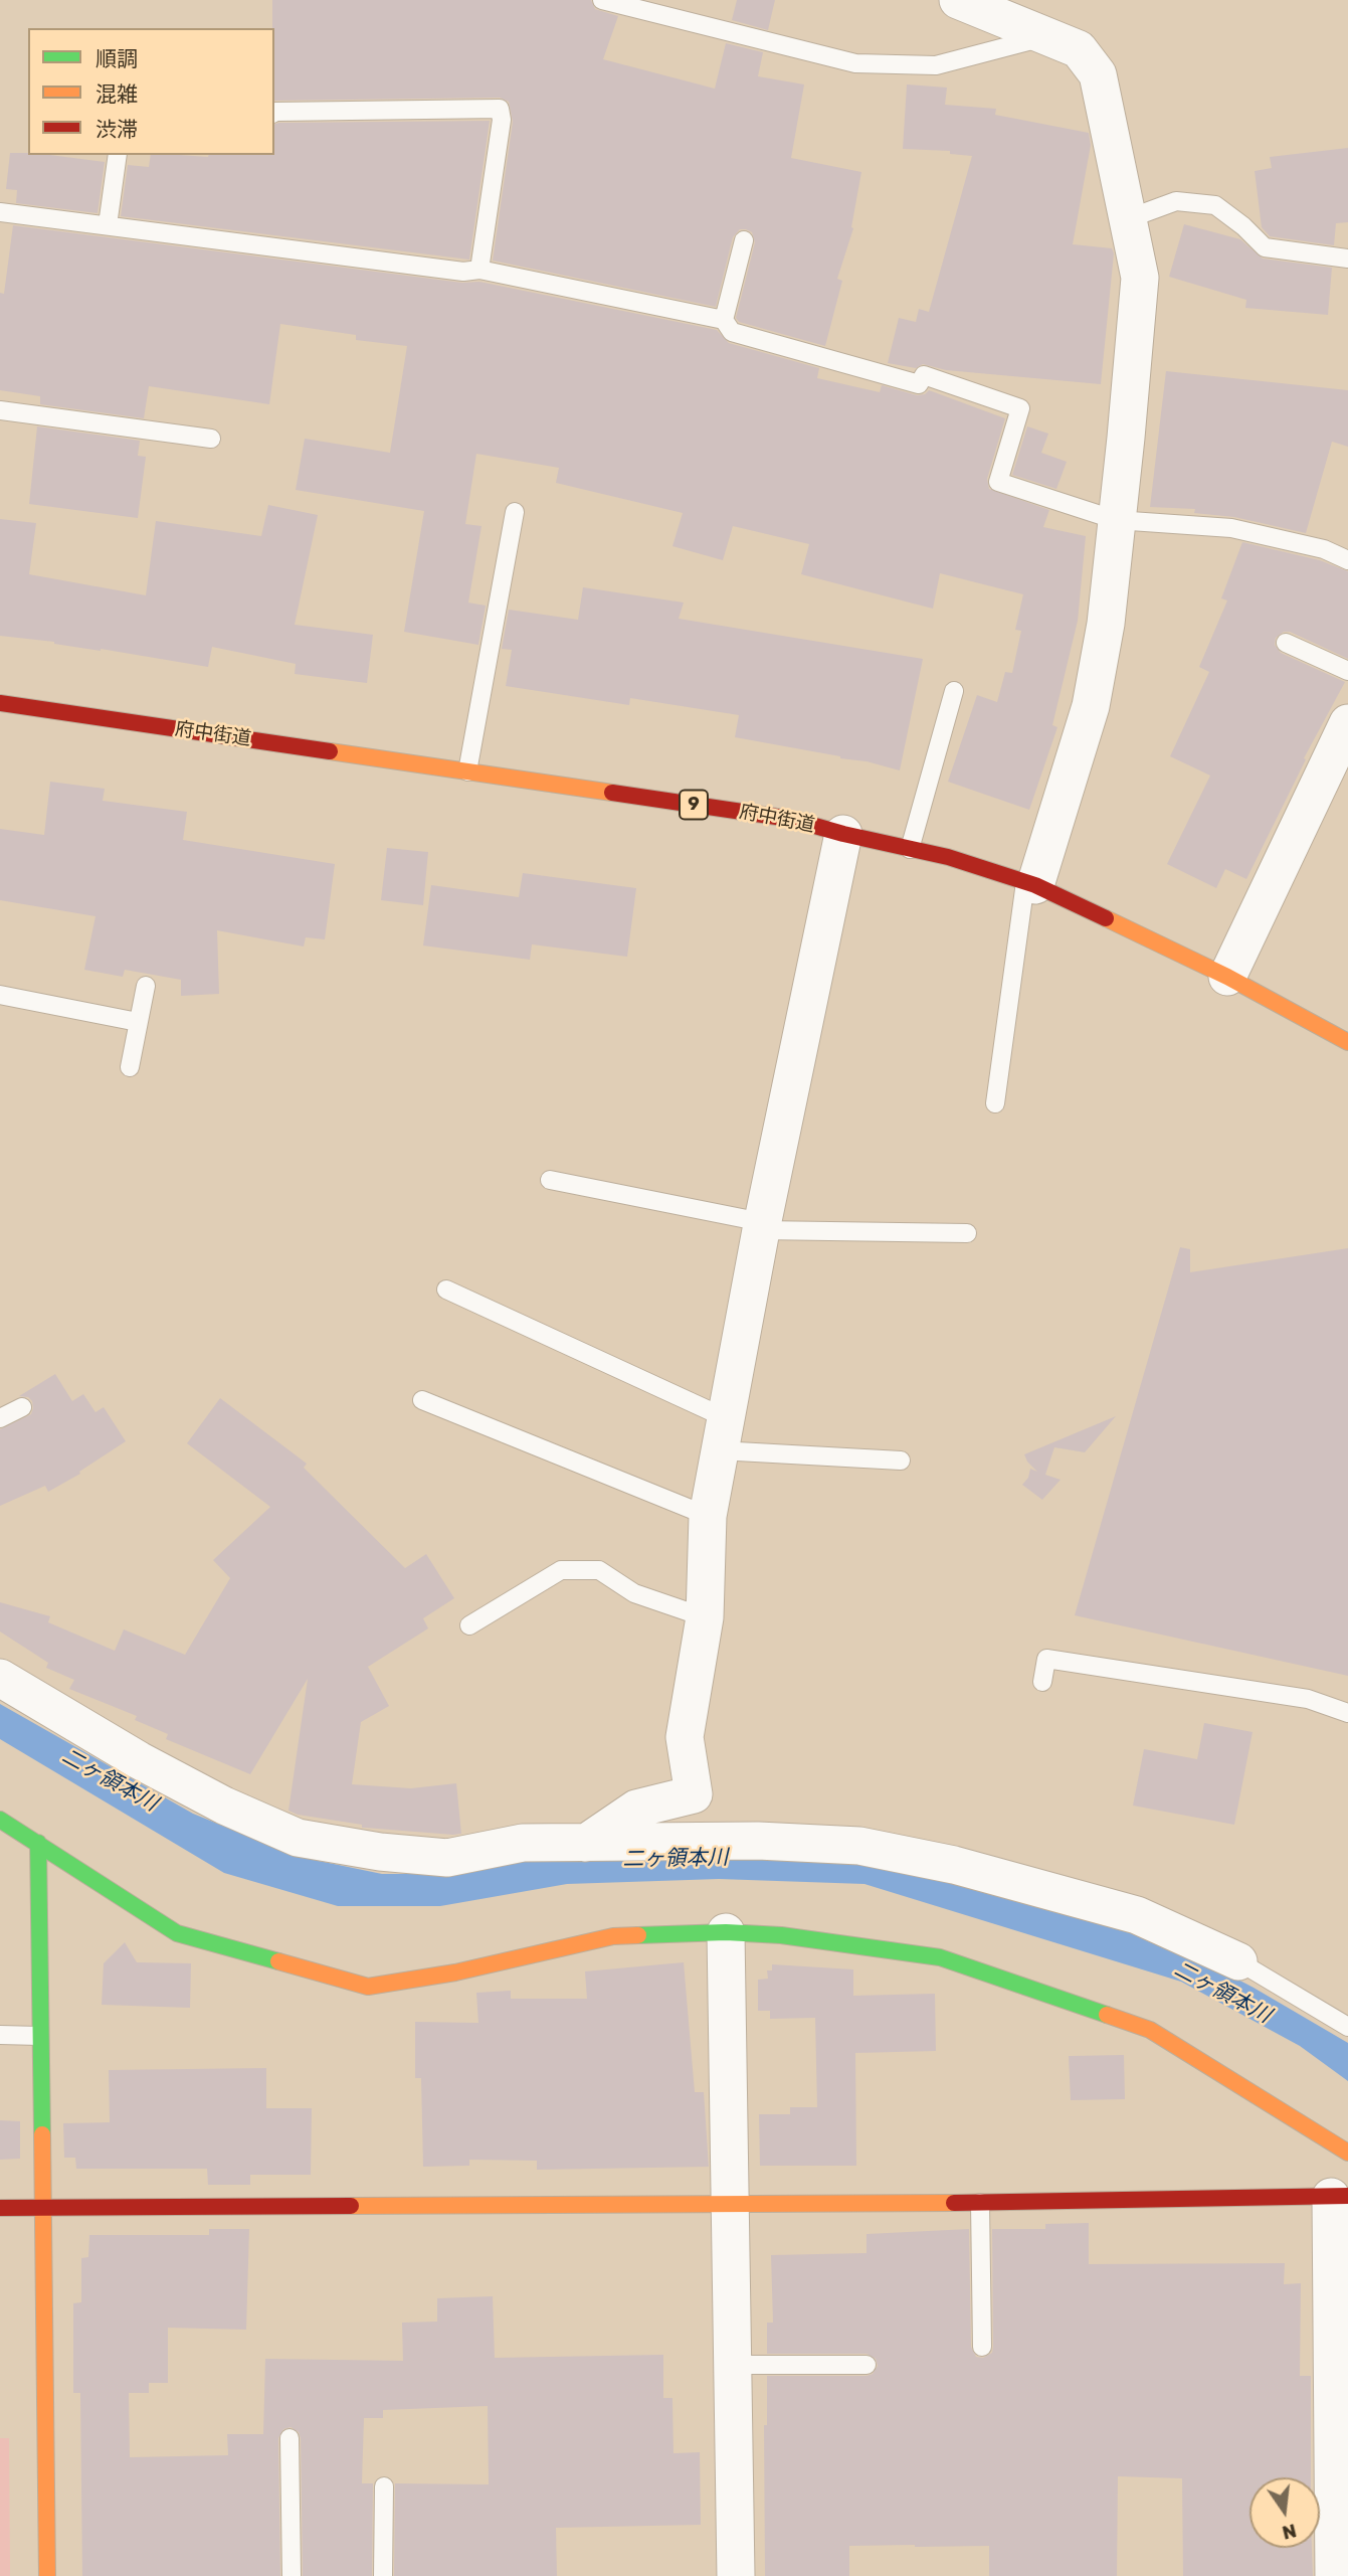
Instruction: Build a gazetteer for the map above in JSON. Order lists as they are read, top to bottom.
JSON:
{
  "streets": {
    "street": ["府中街道", "9"]
  },
  "water": ["二ヶ領本川"],
  "legend": ["順調", "混雑", "渋滞"],
  "north": "bottom"
}
